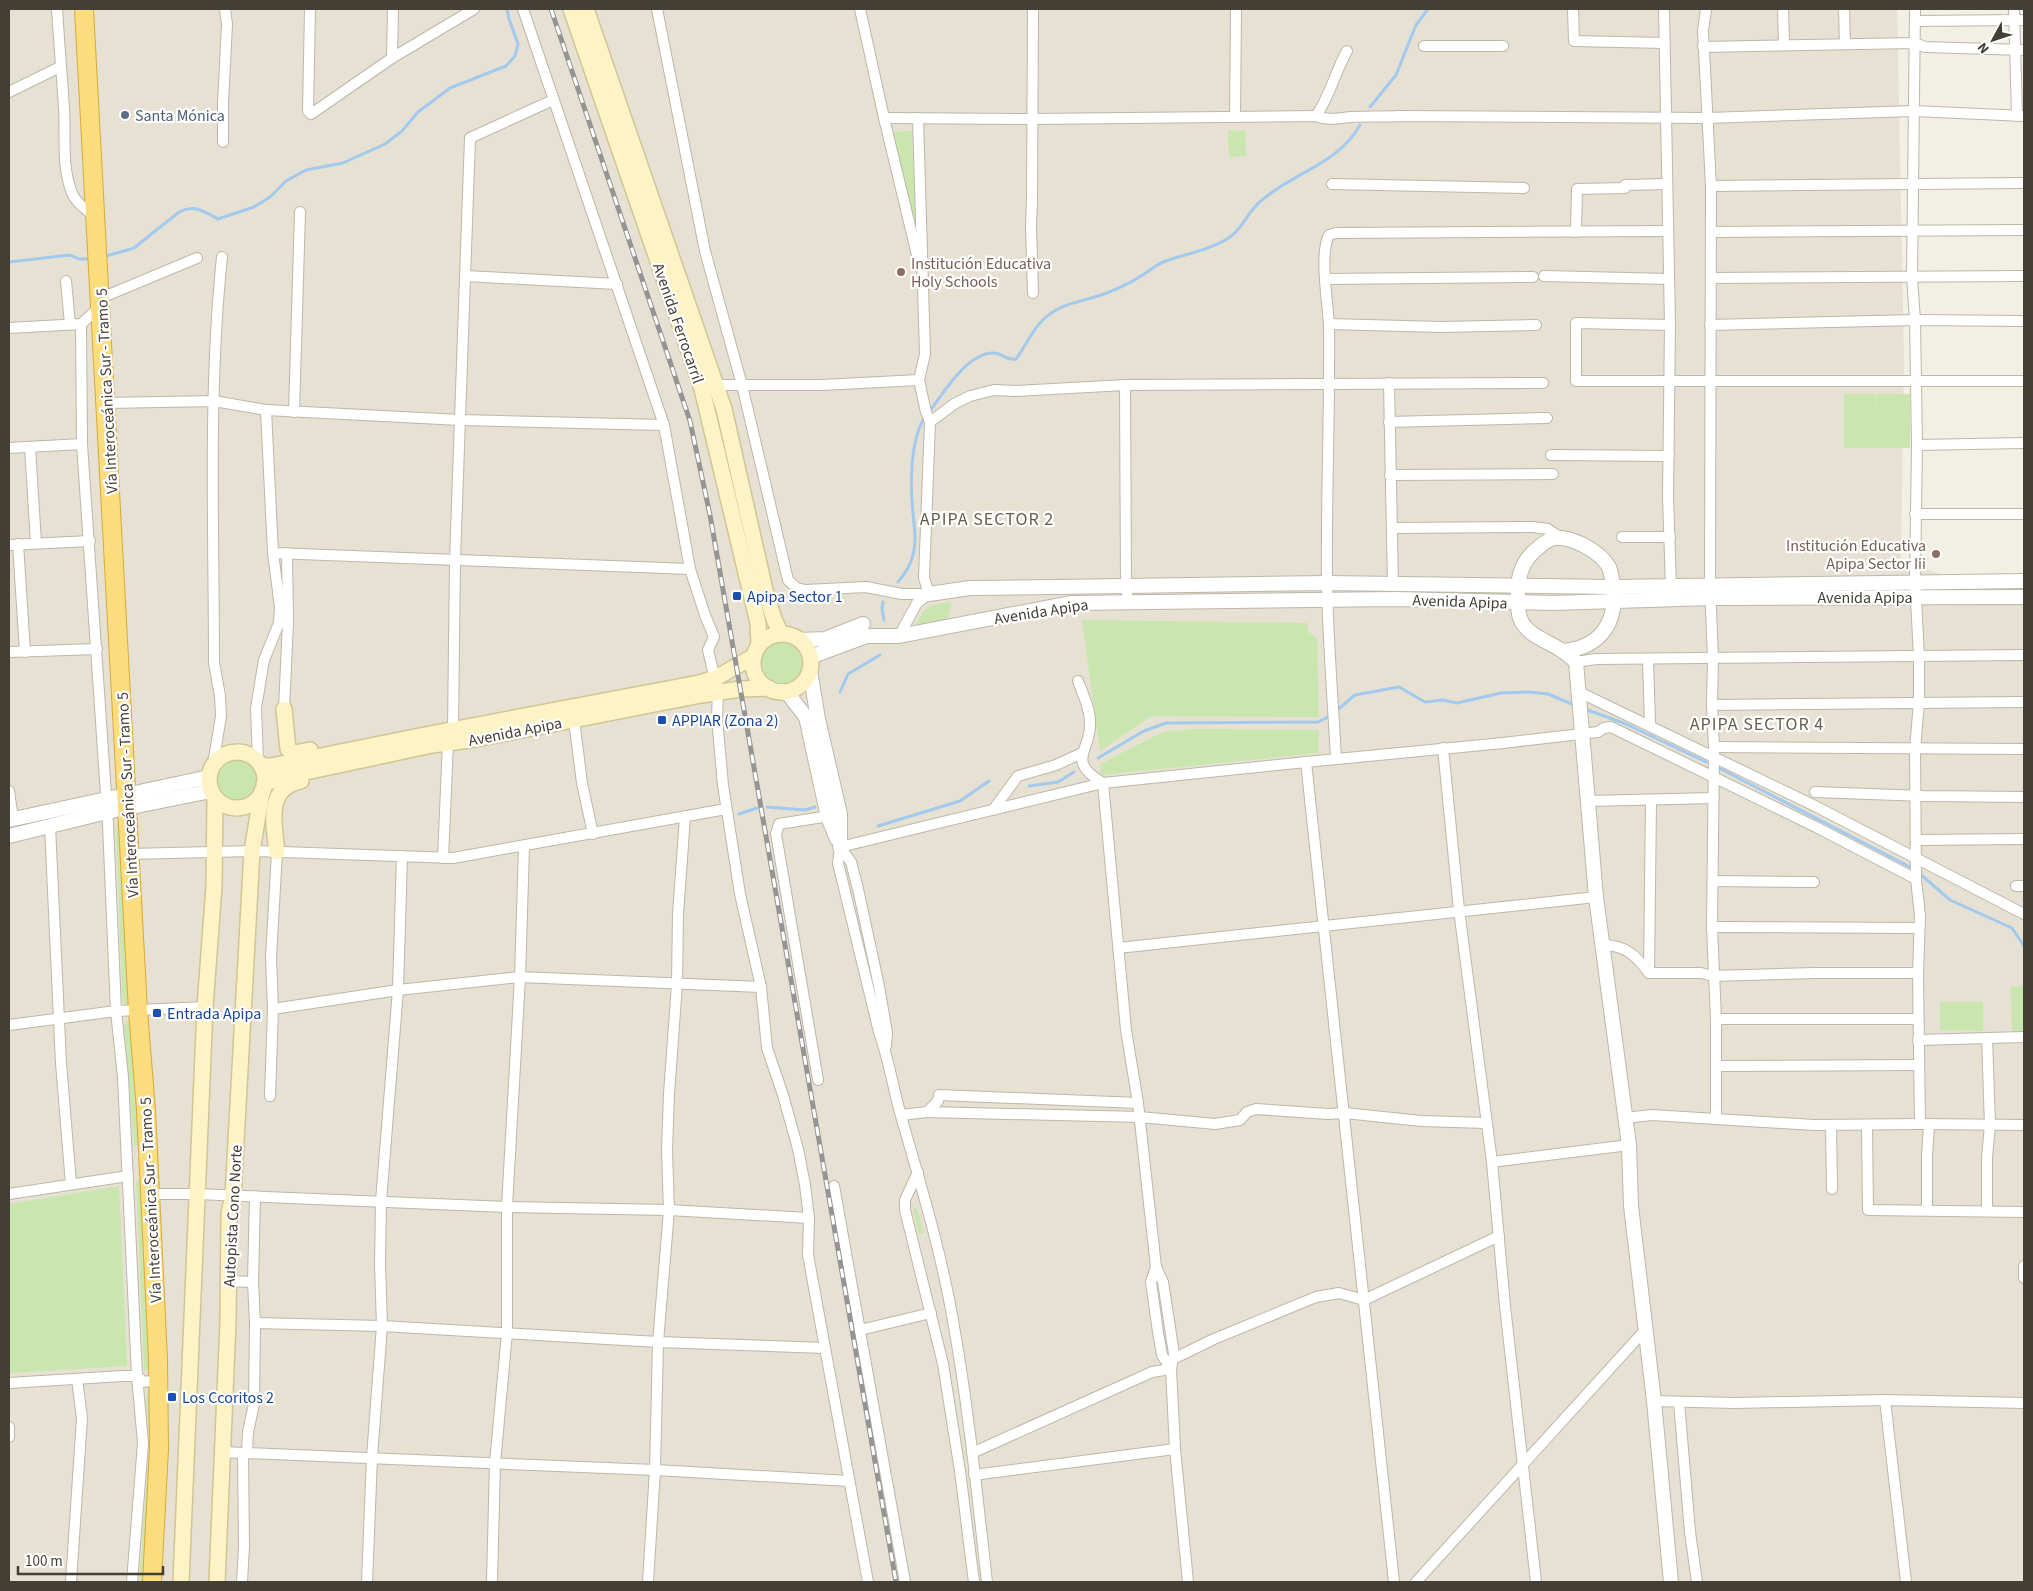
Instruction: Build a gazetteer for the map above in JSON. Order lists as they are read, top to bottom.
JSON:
{
  "streets": {
    "highway": ["Vía Interoceánica Sur - Tramo 5"],
    "main road": ["Avenida Ferrocarril", "Avenida Apipa", "Autopista Cono Norte"]
  },
  "crossings": [
    ["Avenida Ferrocarril", "Avenida Apipa"],
    ["Avenida Apipa", "Autopista Cono Norte"]
  ],
  "districts": ["APIPA SECTOR 2", "APIPA SECTOR 4"],
  "places": {
    "other": ["Santa Mónica", "Institución Educativa Holy Schools", "Institución Educativa Apipa Sector Iii"],
    "transit": [
      "Apipa Sector 1",
      "APPIAR (Zona 2)",
      "Entrada Apipa",
      "Los Ccoritos 2"
    ]
  },
  "scale_bar": "100 m",
  "north": "bottom left"
}
